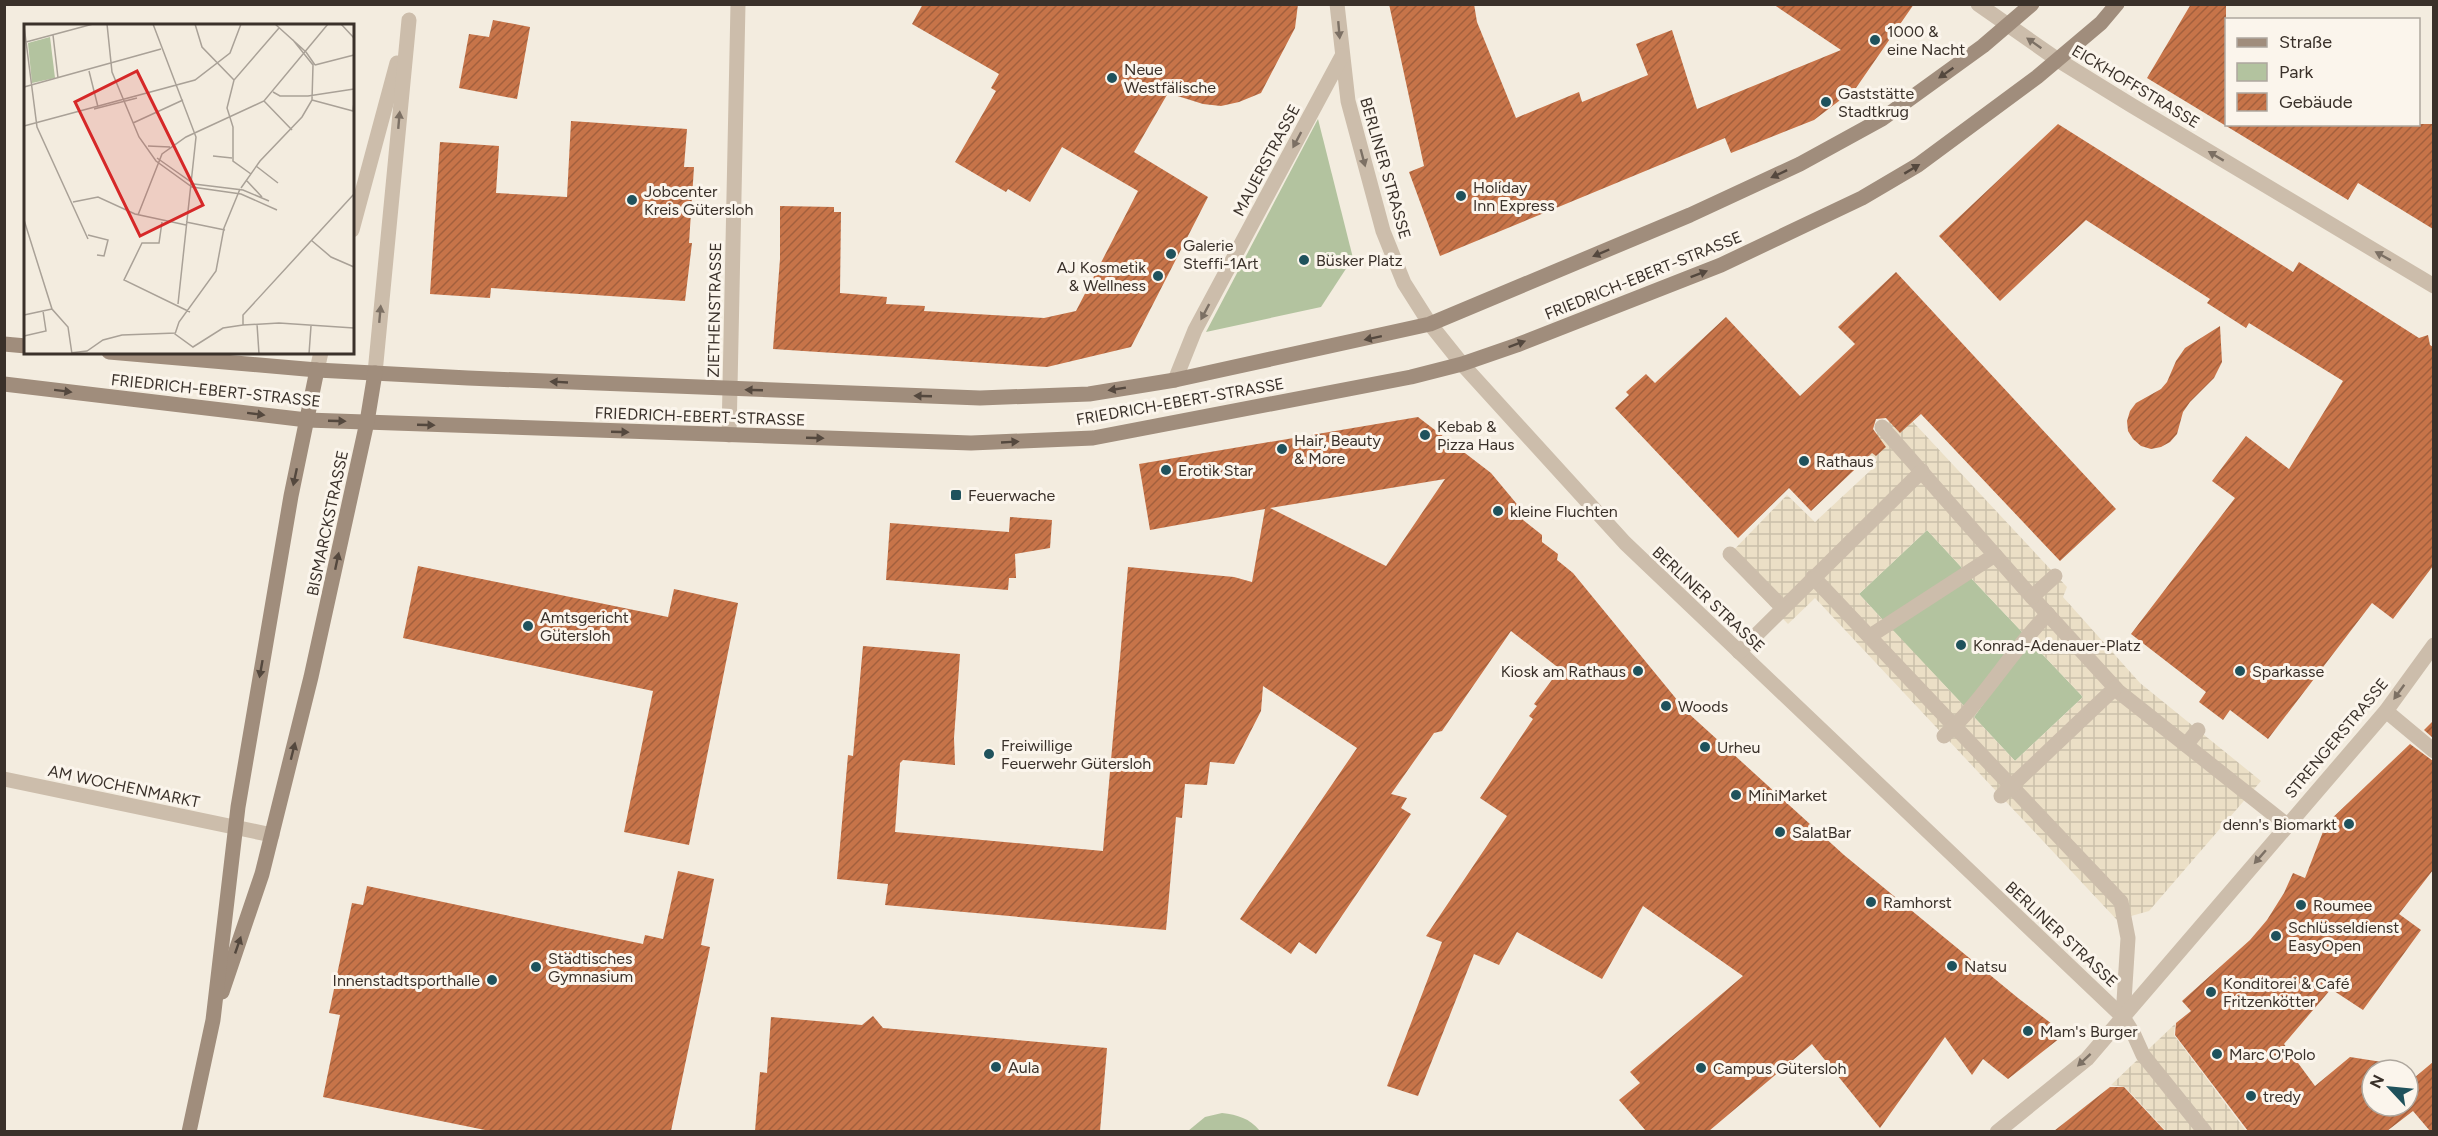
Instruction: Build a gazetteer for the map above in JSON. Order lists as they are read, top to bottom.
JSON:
{
  "streets": {
    "main road": ["FRIEDRICH-EBERT-STRASSE", "BISMARCKSTRASSE"],
    "street": [
      "EICKHOFFSTRASSE",
      "MAUERSTRASSE",
      "BERLINER STRASSE",
      "ZIETHENSTRASSE",
      "STRENGERSTRASSE",
      "AM WOCHENMARKT"
    ]
  },
  "crossings": [
    ["EICKHOFFSTRASSE", "FRIEDRICH-EBERT-STRASSE"],
    ["MAUERSTRASSE", "BERLINER STRASSE"],
    ["MAUERSTRASSE", "FRIEDRICH-EBERT-STRASSE"],
    ["BERLINER STRASSE", "FRIEDRICH-EBERT-STRASSE"],
    ["BERLINER STRASSE", "STRENGERSTRASSE"],
    ["FRIEDRICH-EBERT-STRASSE", "ZIETHENSTRASSE"],
    ["FRIEDRICH-EBERT-STRASSE", "BISMARCKSTRASSE"],
    ["BISMARCKSTRASSE", "AM WOCHENMARKT"]
  ],
  "one_way": ["EICKHOFFSTRASSE", "MAUERSTRASSE", "STRENGERSTRASSE"],
  "places": {
    "other": [
      "1000 & eine Nacht",
      "Neue Westfälische",
      "Gaststätte Stadtkrug",
      "Holiday Inn Express",
      "Jobcenter Kreis Gütersloh",
      "Galerie Steffi-1Art",
      "Büsker Platz",
      "AJ Kosmetik & Wellness",
      "Kebab & Pizza Haus",
      "Hair, Beauty & More",
      "Rathaus",
      "Erotik Star",
      "kleine Fluchten",
      "Amtsgericht Gütersloh",
      "Konrad-Adenauer-Platz",
      "Kiosk am Rathaus",
      "Sparkasse",
      "Woods",
      "Urheu",
      "Freiwillige Feuerwehr Gütersloh",
      "MiniMarket",
      "denn's Biomarkt",
      "SalatBar",
      "Ramhorst",
      "Roumee",
      "Schlüsseldienst EasyOpen",
      "Natsu",
      "Städtisches Gymnasium",
      "Innenstadtsporthalle",
      "Konditorei & Café Fritzenkötter",
      "Mam's Burger",
      "Marc O'Polo",
      "Aula",
      "Campus Gütersloh",
      "tredy"
    ],
    "transit": ["Feuerwache"]
  },
  "legend": ["Straße", "Park", "Gebäude"],
  "north": "top left"
}
